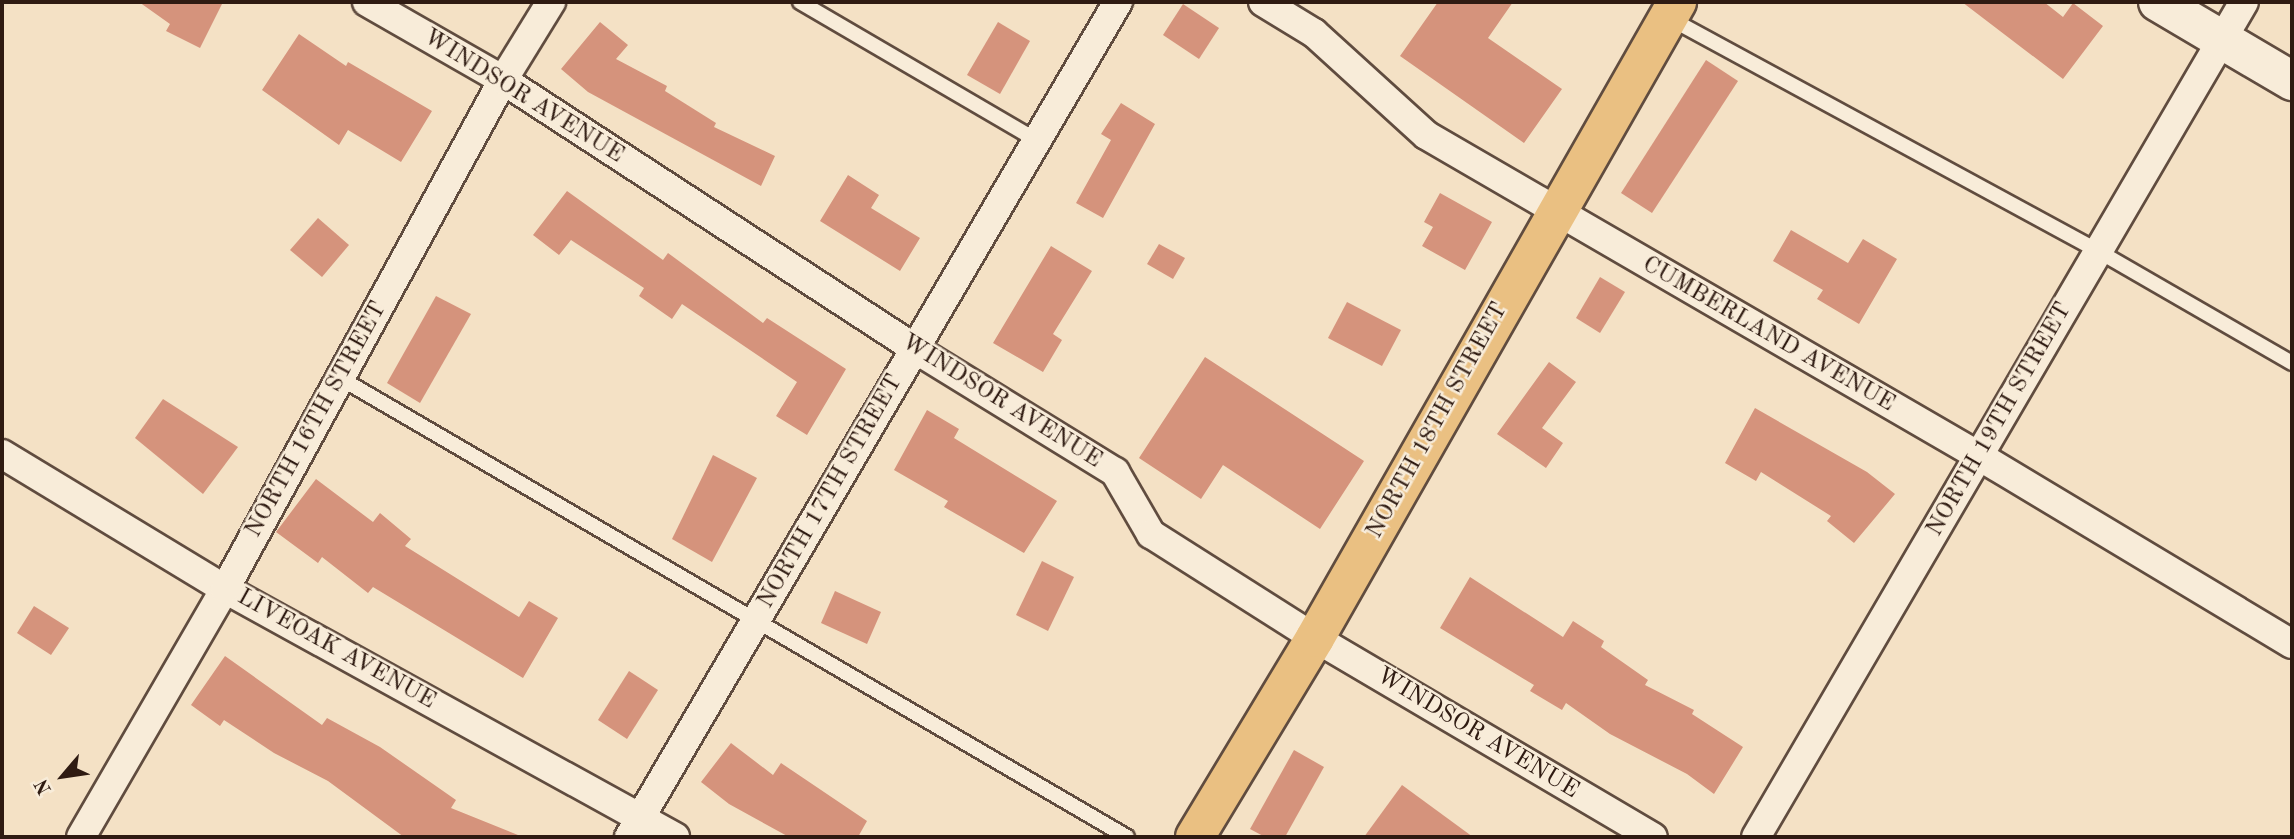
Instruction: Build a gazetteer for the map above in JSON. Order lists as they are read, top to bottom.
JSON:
{
  "streets": {
    "main road": ["NORTH 18TH STREET"],
    "street": [
      "WINDSOR AVENUE",
      "CUMBERLAND AVENUE",
      "NORTH 16TH STREET",
      "NORTH 19TH STREET",
      "NORTH 17TH STREET",
      "LIVEOAK AVENUE"
    ]
  },
  "crossings": [
    ["WINDSOR AVENUE", "NORTH 16TH STREET"],
    ["WINDSOR AVENUE", "NORTH 18TH STREET"],
    ["WINDSOR AVENUE", "NORTH 17TH STREET"],
    ["CUMBERLAND AVENUE", "NORTH 19TH STREET"],
    ["CUMBERLAND AVENUE", "NORTH 18TH STREET"],
    ["NORTH 16TH STREET", "LIVEOAK AVENUE"],
    ["NORTH 17TH STREET", "LIVEOAK AVENUE"]
  ],
  "north": "bottom left"
}
